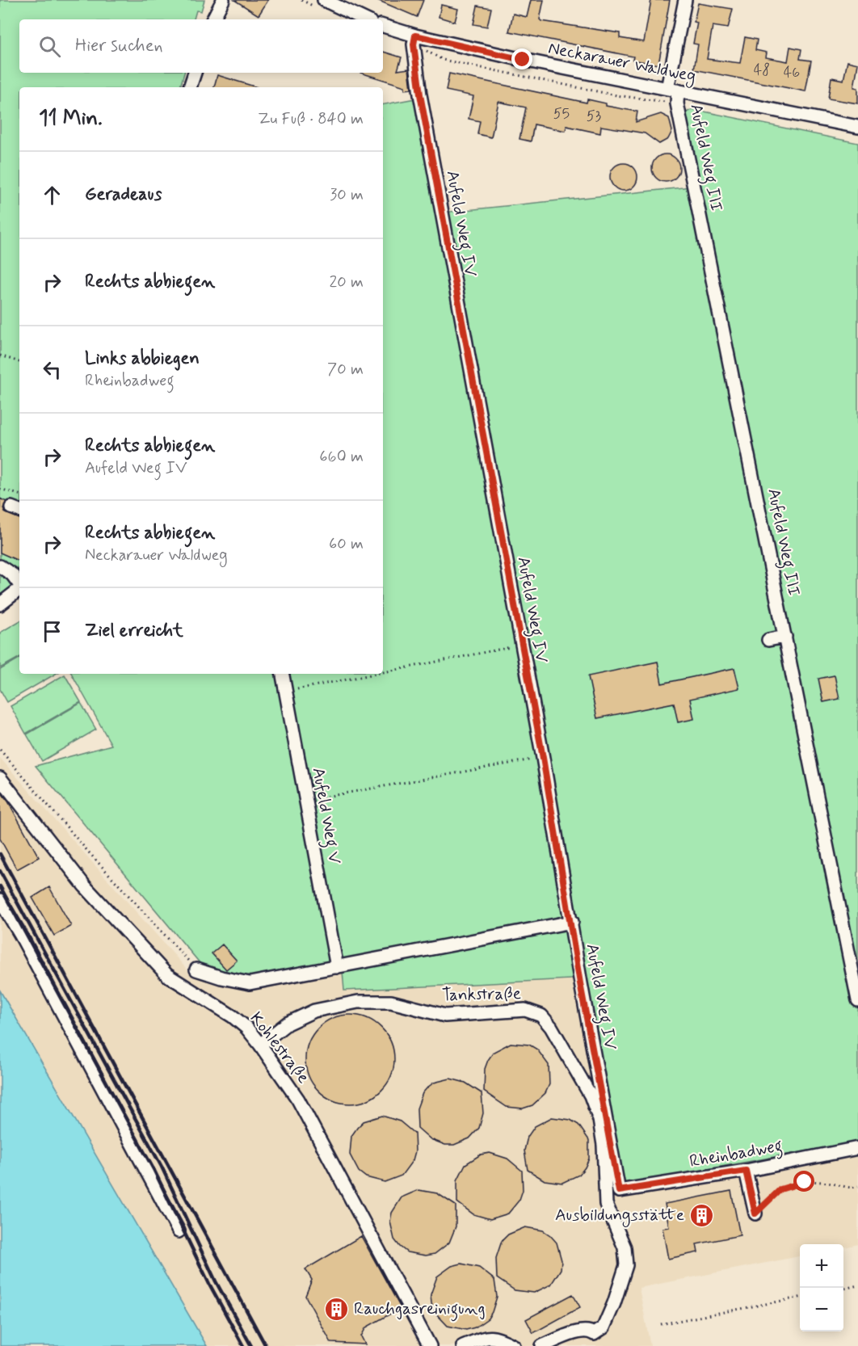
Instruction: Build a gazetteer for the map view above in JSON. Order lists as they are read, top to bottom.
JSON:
{
  "streets": {
    "street": [
      "Neckarauer Waldweg",
      "Aufeld Weg III",
      "Aufeld Weg IV",
      "Aufeld Weg V",
      "Tankstraße",
      "Kohlestraße",
      "Rheinbadweg"
    ]
  },
  "crossings": [
    ["Neckarauer Waldweg", "Aufeld Weg III"],
    ["Neckarauer Waldweg", "Aufeld Weg IV"],
    ["Aufeld Weg IV", "Rheinbadweg"],
    ["Tankstraße", "Kohlestraße"]
  ],
  "places": {
    "building": ["Ausbildungsstätte", "Rauchgasreinigung"]
  },
  "house_numbers": [
    "48",
    "46",
    "55",
    "53"
  ],
  "page": {
    "search": "Hier suchen",
    "heading": ["11 Min.", "Zu Fuß · 840 m"],
    "list": [
      ["Geradeaus", "30 m"],
      ["Rechts abbiegen", "20 m"],
      ["Links abbiegen", "Rheinbadweg", "70 m"],
      ["Rechts abbiegen", "Aufeld Weg IV", "660 m"],
      ["Rechts abbiegen", "Neckarauer Waldweg", "60 m"],
      "Ziel erreicht"
    ],
    "map_buttons": ["+", "−"]
  }
}
